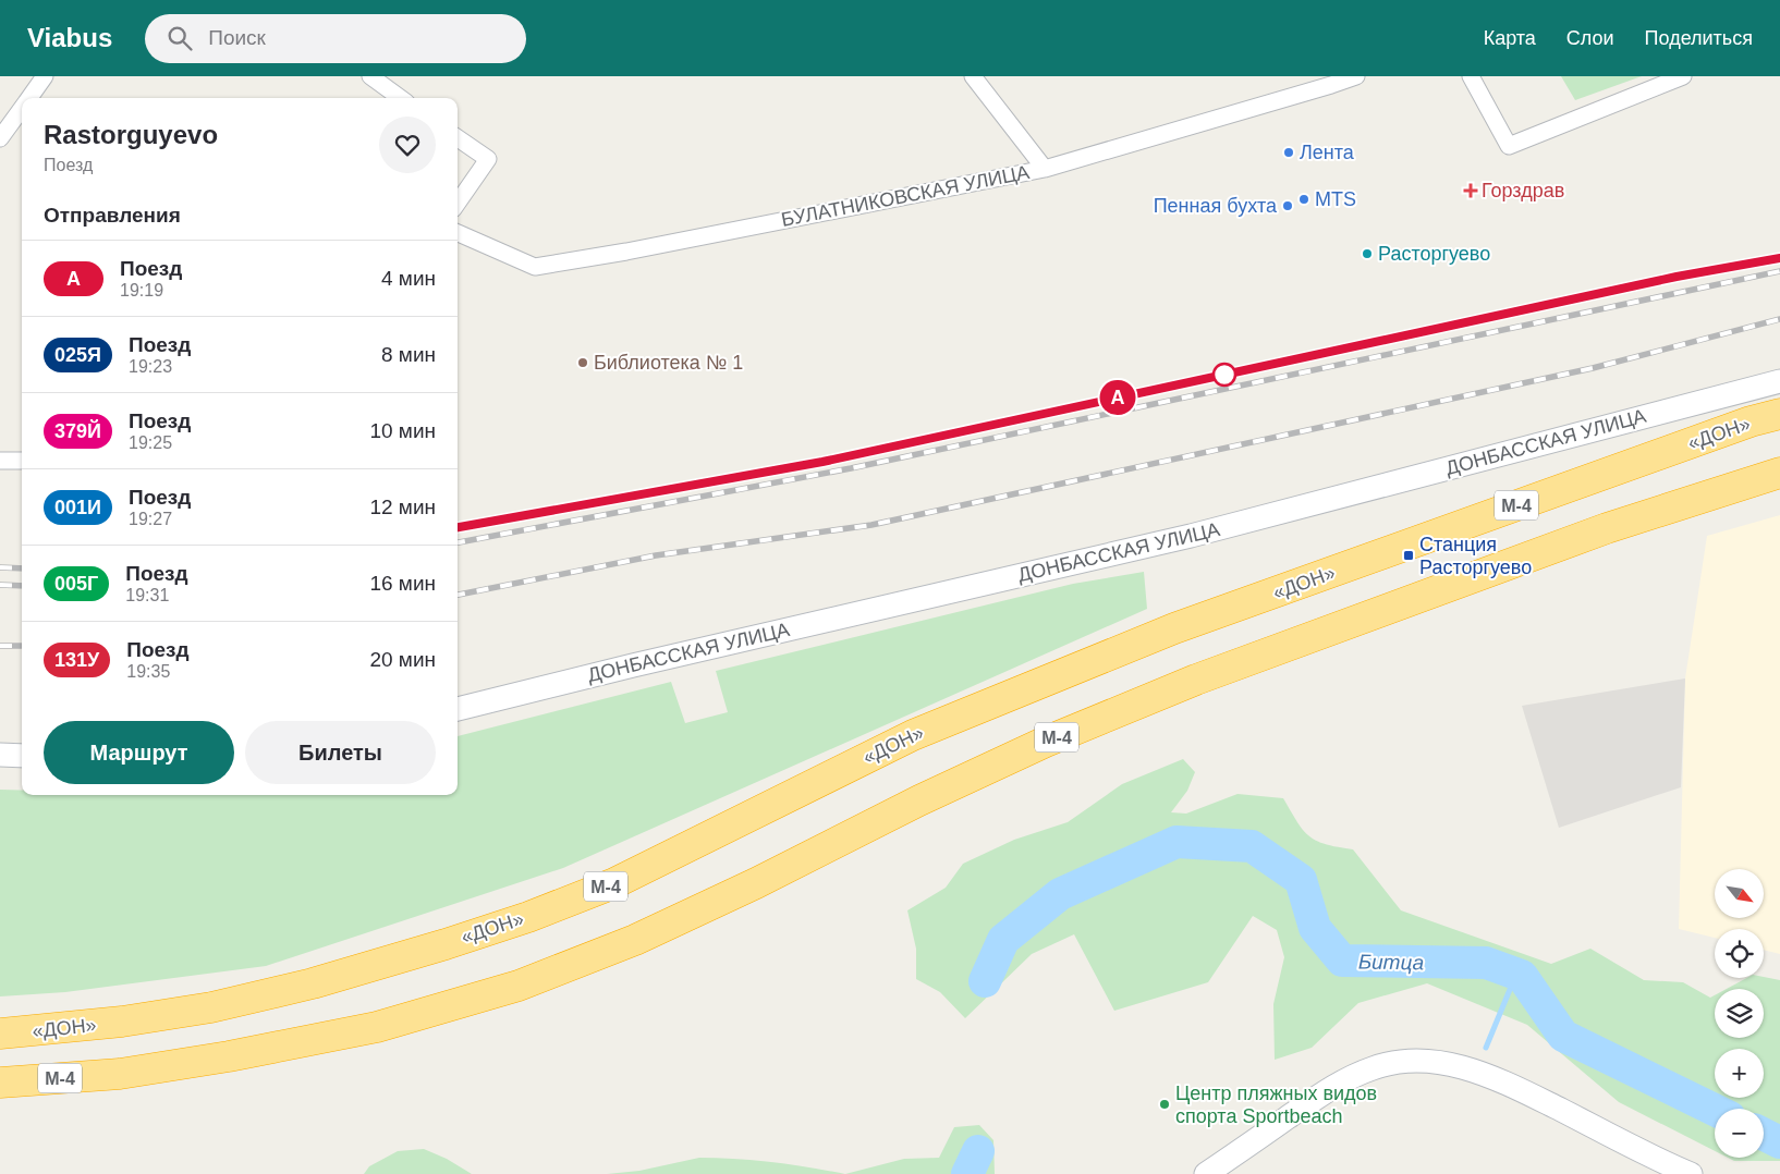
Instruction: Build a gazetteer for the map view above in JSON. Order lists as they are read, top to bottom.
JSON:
{
  "streets": {
    "highway": ["«ДОН»", "М-4"],
    "street": ["БУЛАТНИКОВСКАЯ УЛИЦА", "ДОНБАССКАЯ УЛИЦА"]
  },
  "water": ["Битца"],
  "places": {
    "other": [
      "Лента",
      "MTS",
      "Пенная бухта",
      "Расторгуево",
      "Библиотека № 1",
      "Центр пляжных видов спорта Sportbeach"
    ],
    "health": ["Горздрав"],
    "transit": ["Станция Расторгуево"]
  },
  "north": "bottom right",
  "page": {
    "header": "Viabus",
    "search": "Поиск",
    "nav": ["Карта", "Слои", "Поделиться"],
    "on_map": "A",
    "heading": [
      ["Rastorguyevo", "Поезд"],
      "Отправления"
    ],
    "list": [
      {
        "mark": "A",
        "name": "Поезд",
        "note": "19:19",
        "value": "4 мин"
      },
      {
        "mark": "025Я",
        "name": "Поезд",
        "note": "19:23",
        "value": "8 мин"
      },
      {
        "mark": "379Й",
        "name": "Поезд",
        "note": "19:25",
        "value": "10 мин"
      },
      {
        "mark": "001И",
        "name": "Поезд",
        "note": "19:27",
        "value": "12 мин"
      },
      {
        "mark": "005Г",
        "name": "Поезд",
        "note": "19:31",
        "value": "16 мин"
      },
      {
        "mark": "131У",
        "name": "Поезд",
        "note": "19:35",
        "value": "20 мин"
      }
    ],
    "buttons": ["Маршрут", "Билеты"],
    "map_buttons": ["+", "−"]
  }
}
